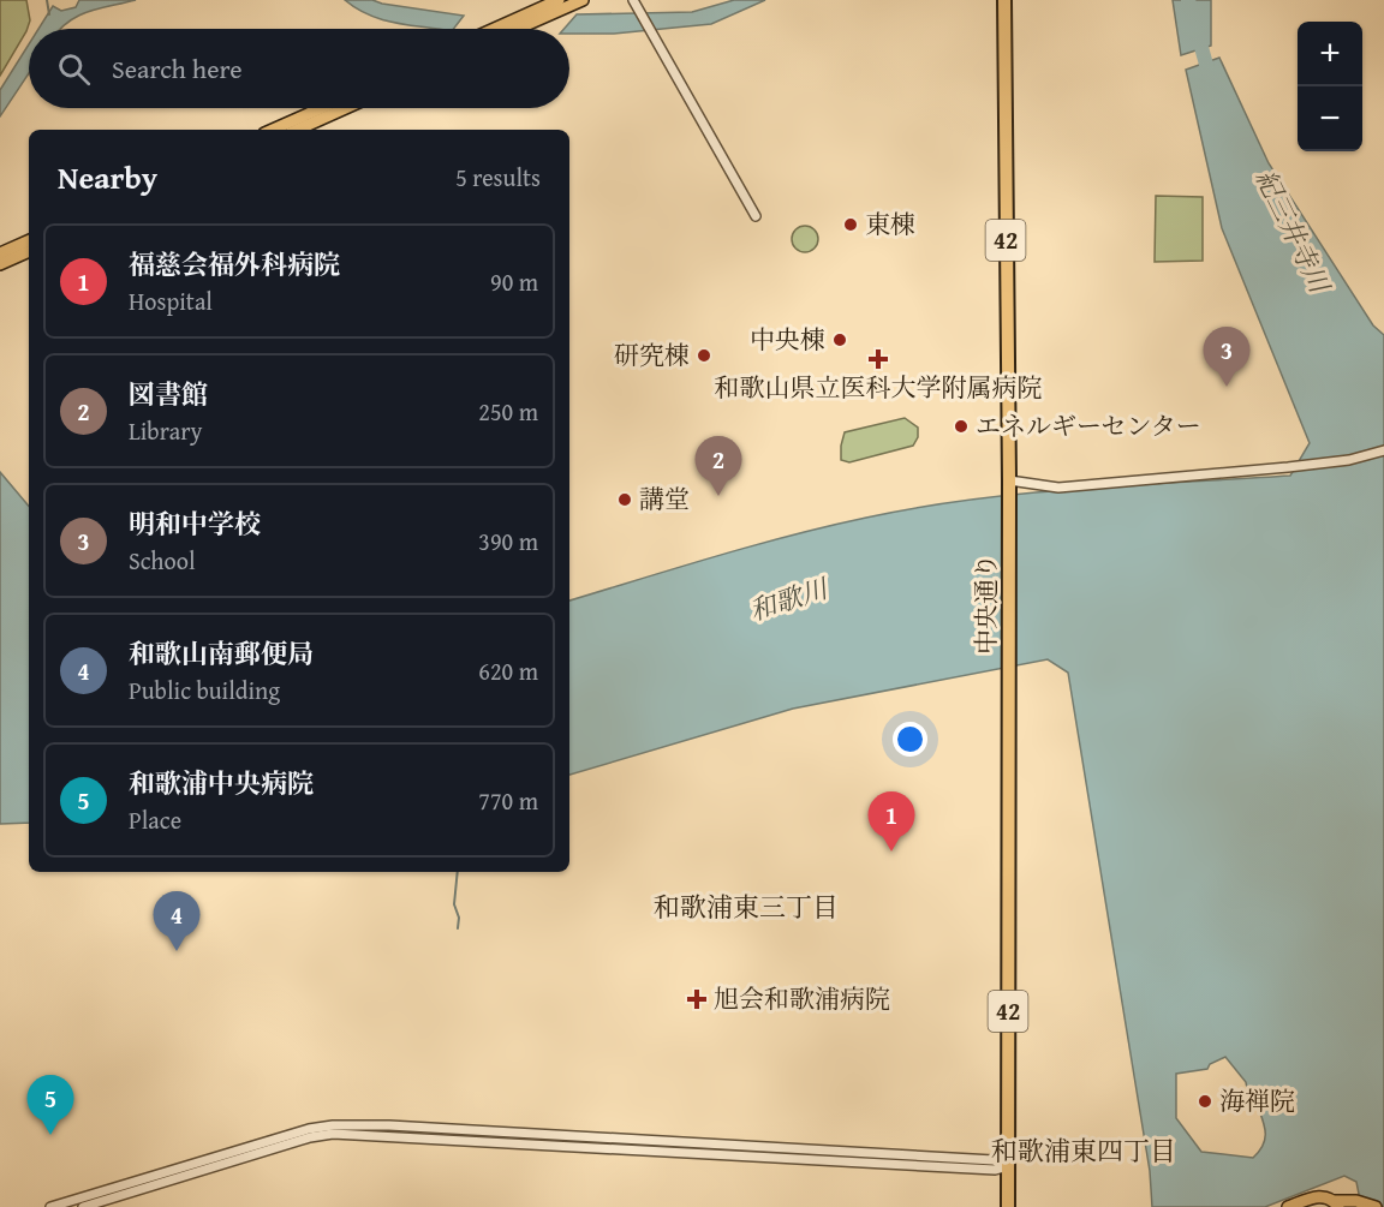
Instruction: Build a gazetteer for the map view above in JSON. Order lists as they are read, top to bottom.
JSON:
{
  "streets": {
    "highway": ["42", "中央通り"]
  },
  "districts": ["和歌浦東三丁目", "和歌浦東四丁目"],
  "water": ["紀三井寺川", "和歌川"],
  "places": {
    "other": [
      "東棟",
      "中央棟",
      "研究棟",
      "エネルギーセンター",
      "講堂",
      "海禅院"
    ],
    "health": ["和歌山県立医科大学附属病院", "旭会和歌浦病院"]
  },
  "page": {
    "map_buttons": ["+", "−"],
    "search": "Search here",
    "heading": ["Nearby", "5 results"],
    "list": [
      {
        "mark": "1",
        "name": "福慈会福外科病院",
        "note": "Hospital",
        "value": "90 m"
      },
      {
        "mark": "2",
        "name": "図書館",
        "note": "Library",
        "value": "250 m"
      },
      {
        "mark": "3",
        "name": "明和中学校",
        "note": "School",
        "value": "390 m"
      },
      {
        "mark": "4",
        "name": "和歌山南郵便局",
        "note": "Public building",
        "value": "620 m"
      },
      {
        "mark": "5",
        "name": "和歌浦中央病院",
        "note": "Place",
        "value": "770 m"
      }
    ],
    "pins": [
      "3",
      "2",
      "1",
      "4",
      "5"
    ]
  }
}
